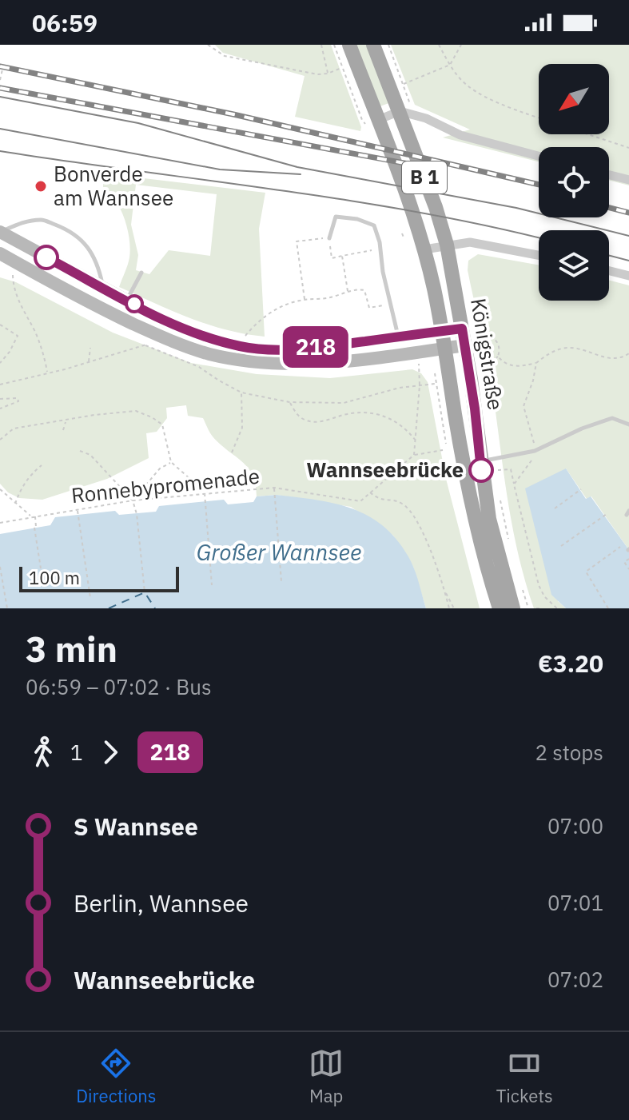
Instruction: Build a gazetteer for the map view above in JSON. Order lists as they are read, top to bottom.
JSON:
{
  "streets": {
    "main road": ["B 1", "Königstraße"],
    "path": ["Ronnebypromenade"]
  },
  "crossings": [
    ["B 1", "Königstraße"]
  ],
  "water": ["Großer Wannsee"],
  "places": ["Bonverde am Wannsee", "Wannseebrücke"],
  "lines": ["bus line 218"],
  "scale_bar": "100 m",
  "north": "bottom left",
  "page": {
    "status": "06:59",
    "on_map": "218",
    "scale": "100 m",
    "heading": ["3 min", "06:59 – 07:02 · Bus", "€3.20"],
    "legs": ["1", "218", "2 stops"],
    "list": [
      {
        "name": "S Wannsee",
        "value": "07:00"
      },
      {
        "name": "Berlin, Wannsee",
        "value": "07:01"
      },
      {
        "name": "Wannseebrücke",
        "value": "07:02"
      }
    ],
    "tabs": ["Directions", "Map", "Tickets"]
  }
}
